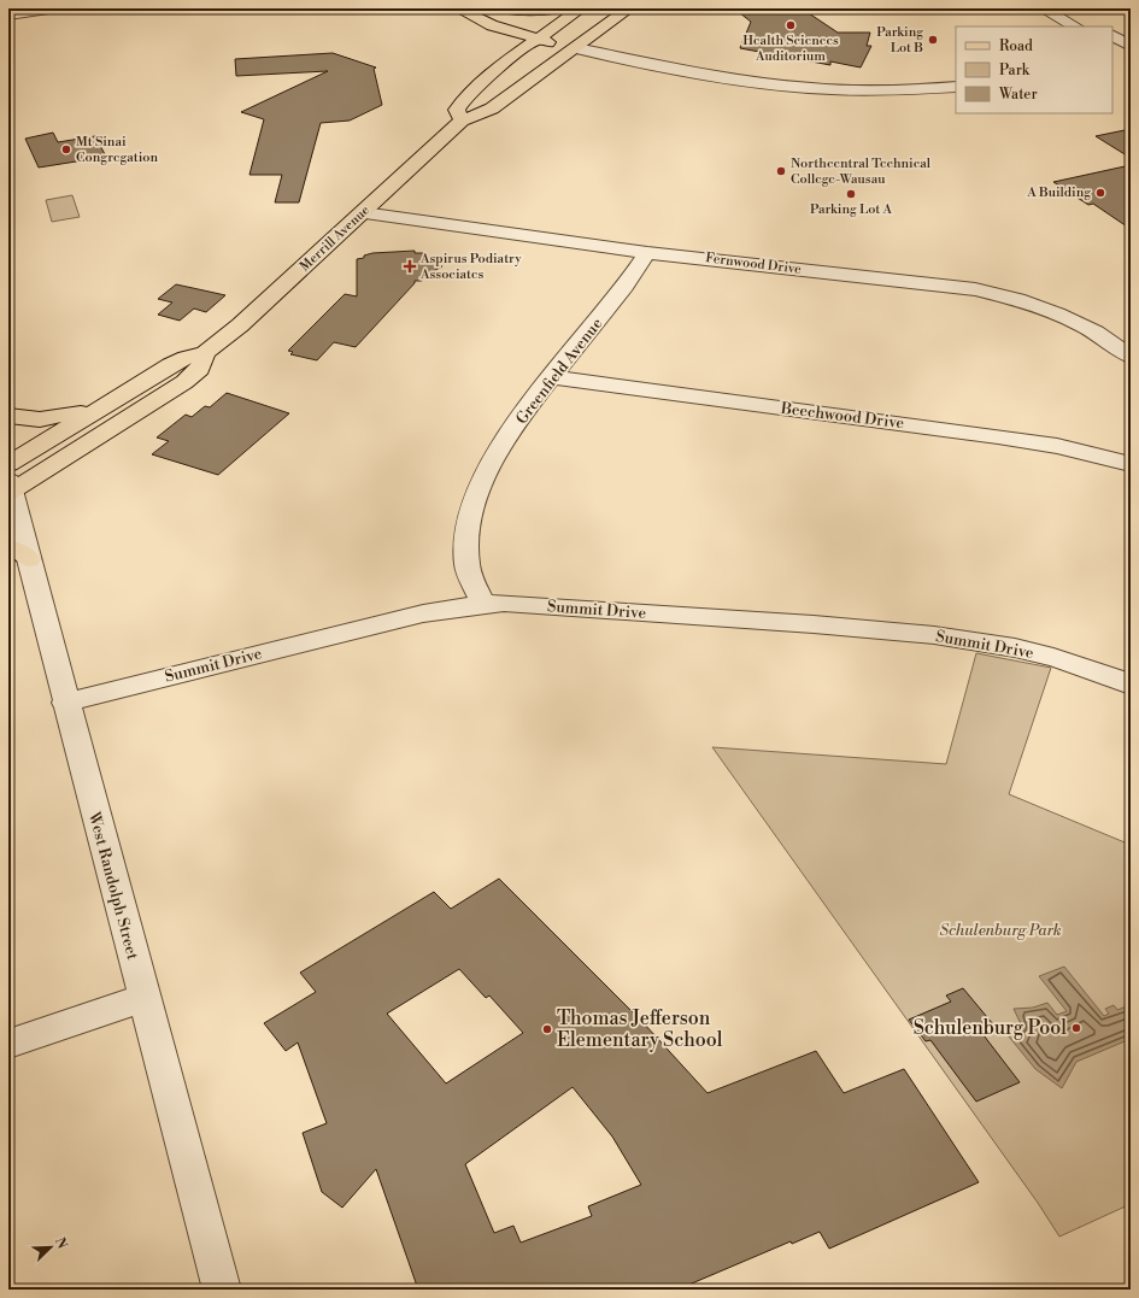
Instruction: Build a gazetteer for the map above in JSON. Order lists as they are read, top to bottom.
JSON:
{
  "streets": {
    "main road": ["Merrill Avenue"],
    "street": [
      "Fernwood Drive",
      "Greenfield Avenue",
      "Beechwood Drive",
      "Summit Drive",
      "West Randolph Street"
    ]
  },
  "crossings": [
    ["Merrill Avenue", "Fernwood Drive"],
    ["Merrill Avenue", "West Randolph Street"],
    ["Fernwood Drive", "Greenfield Avenue"],
    ["Greenfield Avenue", "Beechwood Drive"],
    ["Greenfield Avenue", "Summit Drive"],
    ["Summit Drive", "West Randolph Street"]
  ],
  "parks": ["Schulenburg Park"],
  "places": {
    "other": [
      "Health Sciences Auditorium",
      "Parking Lot B",
      "Mt Sinai Congregation",
      "Northcentral Technical College-Wausau",
      "A Building",
      "Parking Lot A",
      "Schulenburg Pool",
      "Thomas Jefferson Elementary School"
    ],
    "health": ["Aspirus Podiatry Associates"]
  },
  "legend": ["Road", "Park", "Water"],
  "north": "top right"
}
